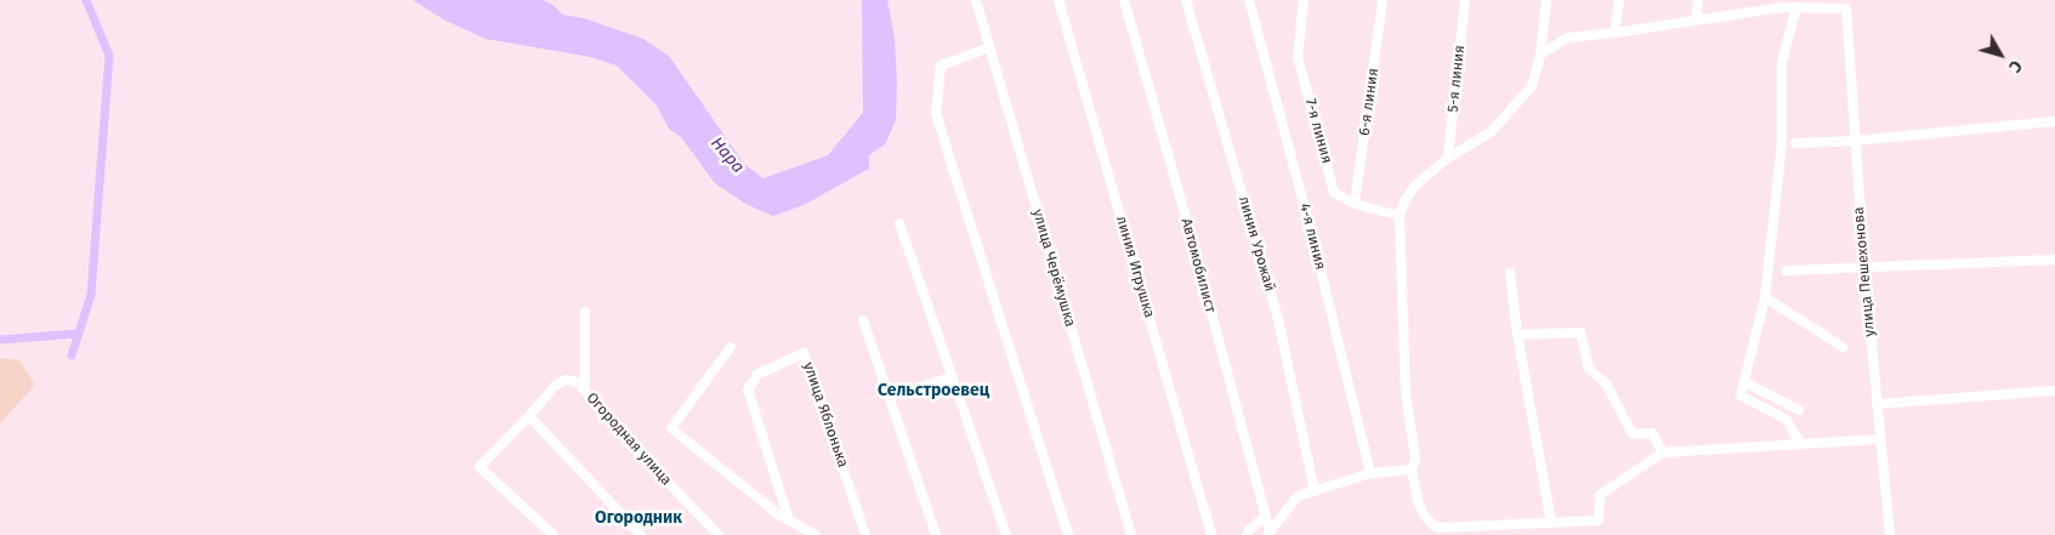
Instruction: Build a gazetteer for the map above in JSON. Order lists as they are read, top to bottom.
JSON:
{
  "streets": {
    "street": [
      "5-я линия",
      "6-я линия",
      "7-я линия",
      "4-я линия",
      "линия Урожай",
      "Автомобилист",
      "линия Игрушка",
      "улица Черёмушка",
      "улица Пешехонова",
      "улица Яблонька",
      "Огородная улица"
    ]
  },
  "crossings": [
    ["6-я линия", "7-я линия"]
  ],
  "districts": ["Сельстроевец", "Огородник"],
  "water": ["Нара"],
  "north": "bottom right"
}
